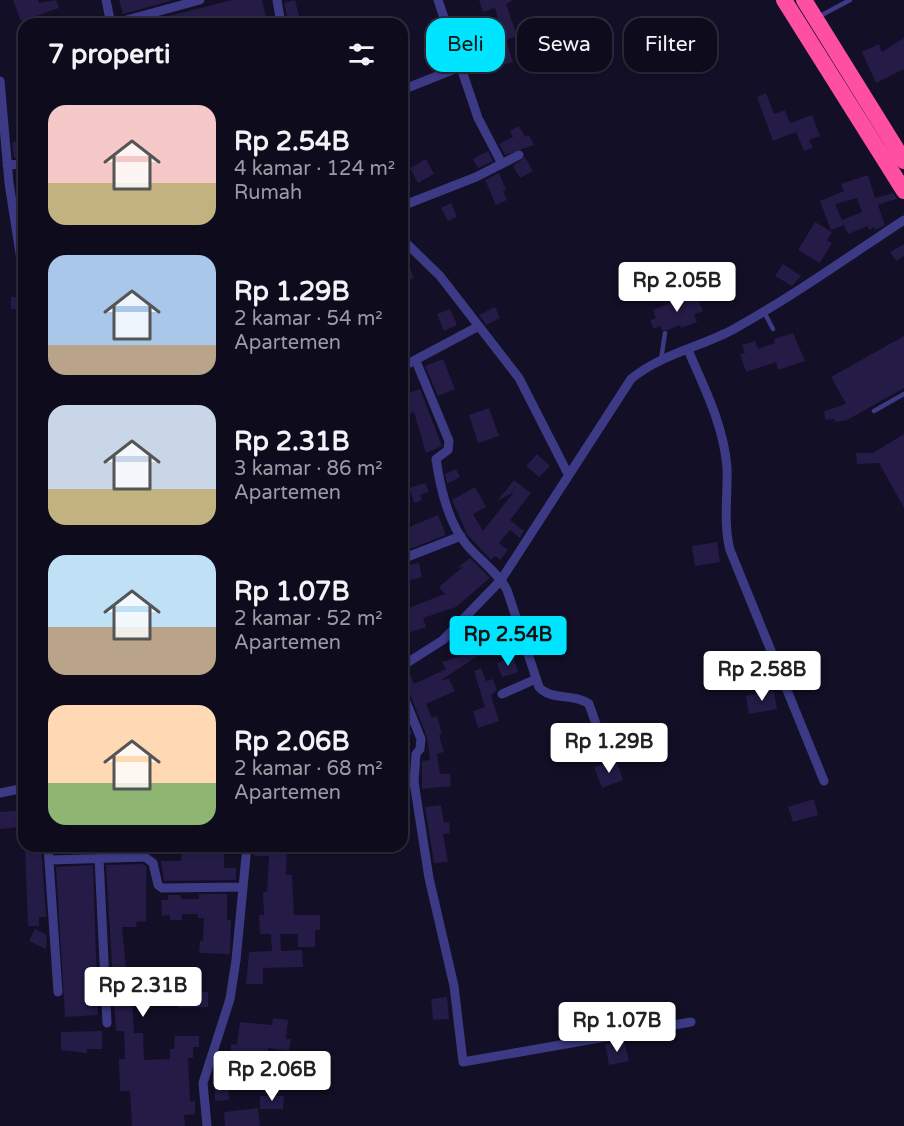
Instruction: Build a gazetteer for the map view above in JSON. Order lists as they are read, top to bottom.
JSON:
{
  "page": {
    "chip": ["Beli", "Sewa", "Filter"],
    "heading": "7 properti",
    "list": [
      {
        "name": "Rp 2.54B",
        "note": "4 kamar · 124 m² · Rumah"
      },
      {
        "name": "Rp 1.29B",
        "note": "2 kamar · 54 m² · Apartemen"
      },
      {
        "name": "Rp 2.31B",
        "note": "3 kamar · 86 m² · Apartemen"
      },
      {
        "name": "Rp 1.07B",
        "note": "2 kamar · 52 m² · Apartemen"
      },
      {
        "name": "Rp 2.06B",
        "note": "2 kamar · 68 m² · Apartemen"
      }
    ],
    "price": [
      "Rp 2.05B",
      "Rp 2.54B",
      "Rp 2.58B",
      "Rp 1.29B",
      "Rp 2.31B",
      "Rp 1.07B",
      "Rp 2.06B"
    ]
  }
}
